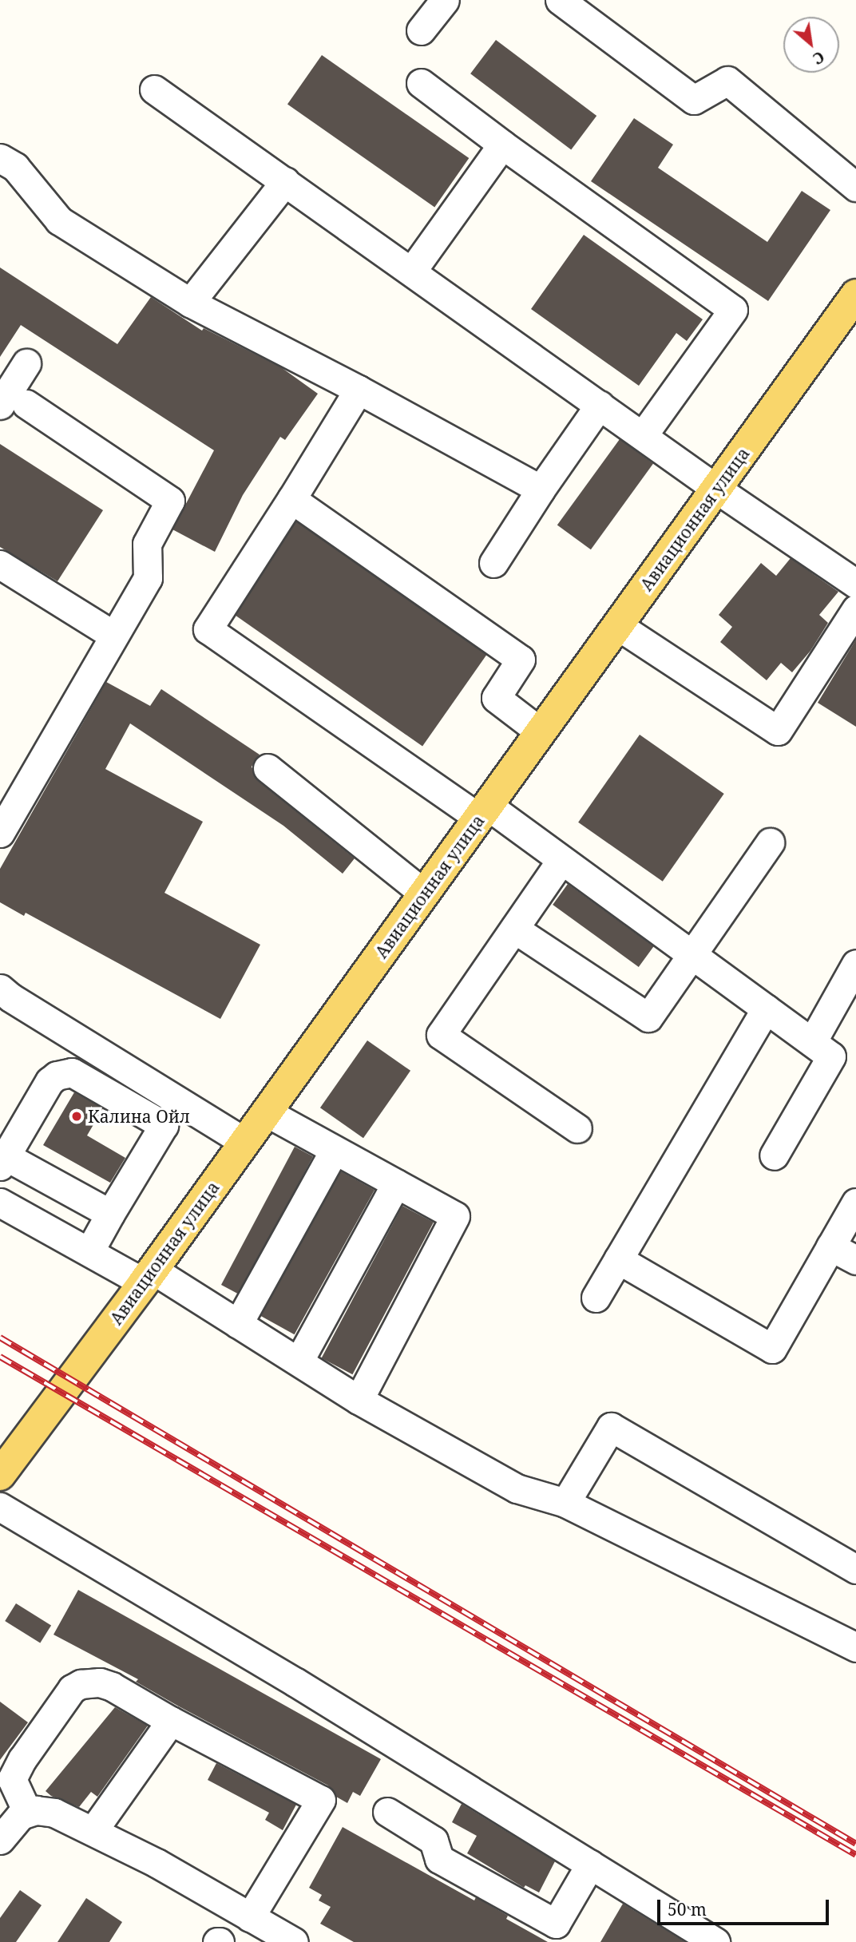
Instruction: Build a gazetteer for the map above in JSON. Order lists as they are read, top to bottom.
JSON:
{
  "streets": {
    "main road": ["Авиационная улица"]
  },
  "places": ["Калина Ойл"],
  "scale_bar": "50 m",
  "north": "bottom right"
}
